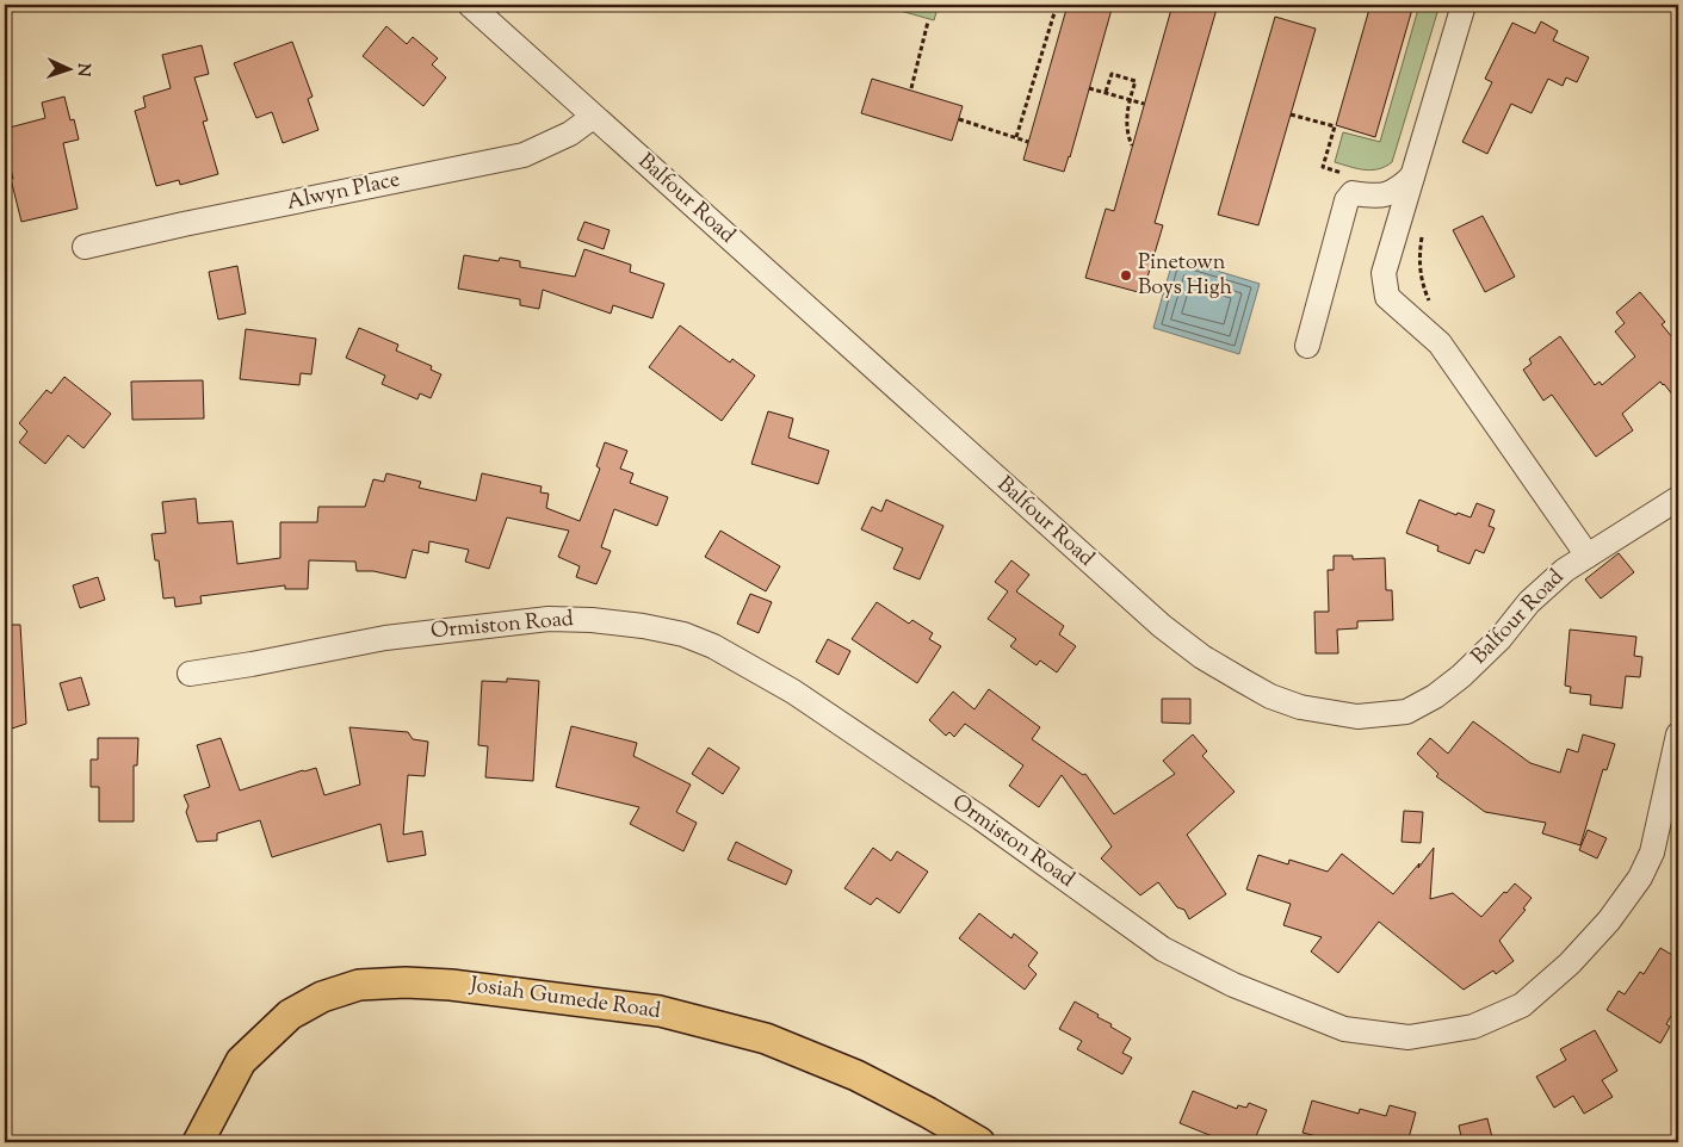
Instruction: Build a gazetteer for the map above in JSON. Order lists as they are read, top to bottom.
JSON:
{
  "streets": {
    "main road": ["Josiah Gumede Road"],
    "street": ["Alwyn Place", "Balfour Road", "Ormiston Road"]
  },
  "crossings": [
    ["Alwyn Place", "Balfour Road"]
  ],
  "places": ["Pinetown Boys High"],
  "north": "right"
}
